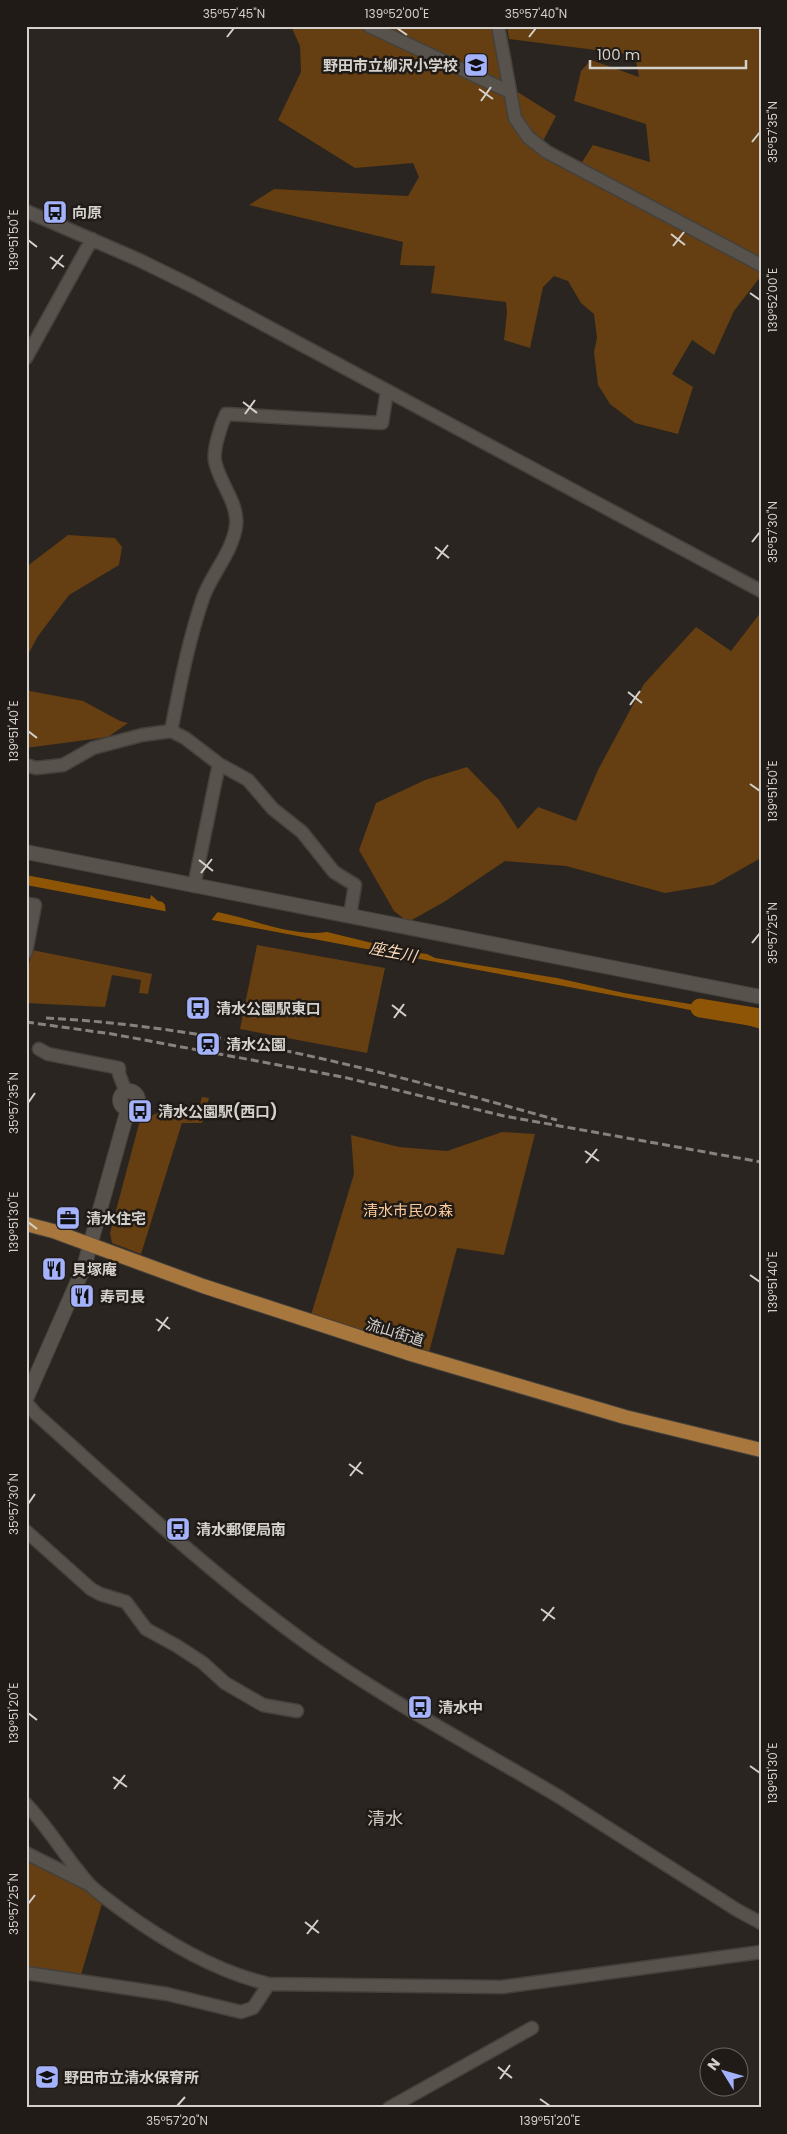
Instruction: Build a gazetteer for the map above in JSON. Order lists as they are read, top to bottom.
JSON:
{
  "streets": {
    "main road": ["流山街道"]
  },
  "districts": ["清水"],
  "water": ["座生川"],
  "parks": ["清水市民の森"],
  "places": {
    "school or university": ["野田市立柳沢小学校", "野田市立清水保育所"],
    "bus stop": [
      "向原",
      "清水公園駅東口",
      "清水公園駅(西口)",
      "清水郵便局南",
      "清水中"
    ],
    "station": ["清水公園"],
    "office": ["清水住宅"],
    "restaurant": ["貝塚庵", "寿司長"]
  },
  "scale_bar": "100 m",
  "north": "top left",
  "coordinates": [
    "35°57'45\"N",
    "139°52'00\"E",
    "35°57'40\"N",
    "35°57'35\"N",
    "139°51'50\"E",
    "35°57'30\"N",
    "139°51'40\"E",
    "35°57'25\"N",
    "139°51'30\"E",
    "139°51'20\"E",
    "35°57'20\"N"
  ]
}
